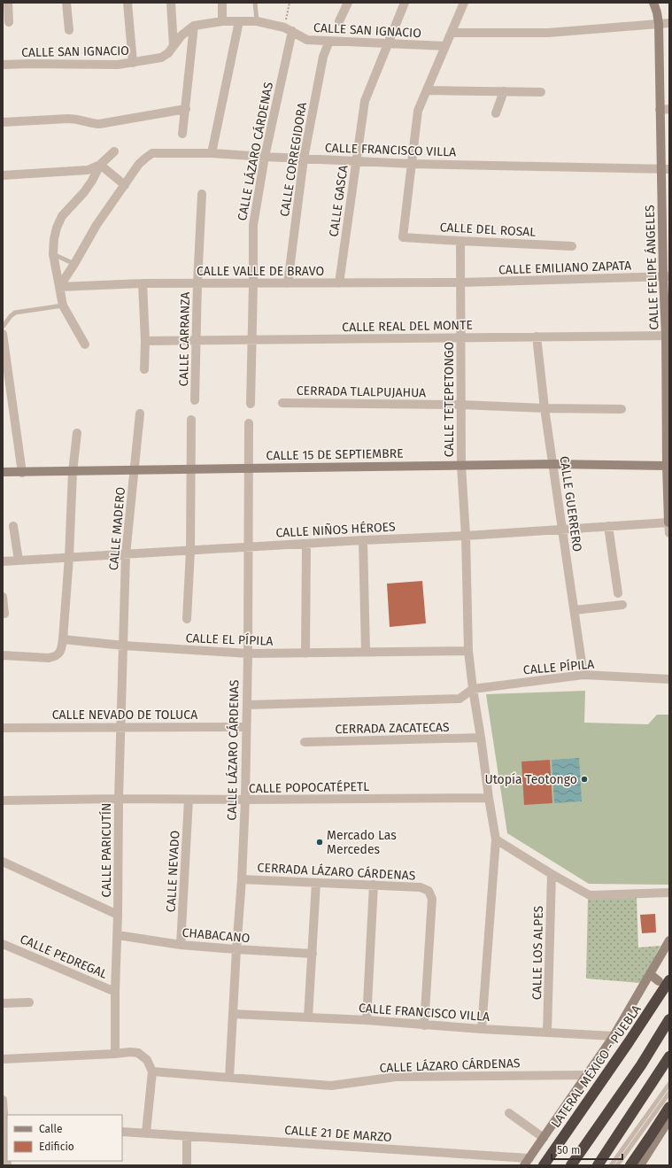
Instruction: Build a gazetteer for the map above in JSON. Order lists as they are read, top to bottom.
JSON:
{
  "streets": {
    "highway": ["LATERAL MÉXICO - PUEBLA"],
    "street": [
      "CALLE SAN IGNACIO",
      "CALLE FRANCISCO VILLA",
      "CALLE LÁZARO CÁRDENAS",
      "CALLE CORREGIDORA",
      "CALLE GASCA",
      "CALLE DEL ROSAL",
      "CALLE EMILIANO ZAPATA",
      "CALLE FELIPE ÁNGELES",
      "CALLE VALLE DE BRAVO",
      "CALLE REAL DEL MONTE",
      "CALLE CARRANZA",
      "CERRADA TLALPUJAHUA",
      "CALLE TETEPETONGO",
      "CALLE 15 DE SEPTIEMBRE",
      "CALLE GUERRERO",
      "CALLE MADERO",
      "CALLE NIÑOS HÉROES",
      "CALLE EL PÍPILA",
      "CALLE PÍPILA",
      "CALLE NEVADO DE TOLUCA",
      "CERRADA ZACATECAS",
      "CALLE POPOCATÉPETL",
      "CALLE PARICUTÍN",
      "CALLE NEVADO",
      "CERRADA LÁZARO CÁRDENAS",
      "CHABACANO",
      "CALLE LOS ALPES",
      "CALLE PEDREGAL",
      "CALLE 21 DE MARZO"
    ]
  },
  "crossings": [
    ["CALLE SAN IGNACIO", "CALLE LÁZARO CÁRDENAS"],
    ["CALLE SAN IGNACIO", "CALLE CORREGIDORA"],
    ["CALLE SAN IGNACIO", "CALLE GASCA"],
    ["CALLE FRANCISCO VILLA", "CALLE LÁZARO CÁRDENAS"],
    ["CALLE FRANCISCO VILLA", "CALLE CORREGIDORA"],
    ["CALLE FRANCISCO VILLA", "CALLE GASCA"],
    ["CALLE FRANCISCO VILLA", "CALLE DEL ROSAL"],
    ["CALLE FRANCISCO VILLA", "CALLE FELIPE ÁNGELES"],
    ["CALLE FRANCISCO VILLA", "CALLE VALLE DE BRAVO"],
    ["CALLE FRANCISCO VILLA", "CALLE TETEPETONGO"],
    ["CALLE FRANCISCO VILLA", "CERRADA LÁZARO CÁRDENAS"],
    ["CALLE FRANCISCO VILLA", "CALLE LOS ALPES"],
    ["CALLE LÁZARO CÁRDENAS", "CALLE VALLE DE BRAVO"],
    ["CALLE LÁZARO CÁRDENAS", "CALLE REAL DEL MONTE"],
    ["CALLE LÁZARO CÁRDENAS", "CALLE 15 DE SEPTIEMBRE"],
    ["CALLE LÁZARO CÁRDENAS", "CALLE NIÑOS HÉROES"],
    ["CALLE LÁZARO CÁRDENAS", "CALLE EL PÍPILA"],
    ["CALLE LÁZARO CÁRDENAS", "CALLE NEVADO DE TOLUCA"],
    ["CALLE LÁZARO CÁRDENAS", "CALLE POPOCATÉPETL"],
    ["CALLE LÁZARO CÁRDENAS", "CERRADA LÁZARO CÁRDENAS"],
    ["CALLE LÁZARO CÁRDENAS", "CHABACANO"],
    ["CALLE CORREGIDORA", "CALLE VALLE DE BRAVO"],
    ["CALLE GASCA", "CALLE VALLE DE BRAVO"],
    ["CALLE DEL ROSAL", "CALLE TETEPETONGO"],
    ["CALLE EMILIANO ZAPATA", "CALLE FELIPE ÁNGELES"],
    ["CALLE EMILIANO ZAPATA", "CALLE VALLE DE BRAVO"],
    ["CALLE EMILIANO ZAPATA", "CALLE TETEPETONGO"],
    ["CALLE FELIPE ÁNGELES", "CALLE REAL DEL MONTE"],
    ["CALLE FELIPE ÁNGELES", "CALLE 15 DE SEPTIEMBRE"],
    ["CALLE FELIPE ÁNGELES", "CALLE NIÑOS HÉROES"],
    ["CALLE VALLE DE BRAVO", "CALLE CARRANZA"],
    ["CALLE VALLE DE BRAVO", "CALLE TETEPETONGO"],
    ["CALLE REAL DEL MONTE", "CALLE CARRANZA"],
    ["CALLE REAL DEL MONTE", "CALLE TETEPETONGO"],
    ["CALLE REAL DEL MONTE", "CALLE GUERRERO"],
    ["CERRADA TLALPUJAHUA", "CALLE TETEPETONGO"],
    ["CERRADA TLALPUJAHUA", "CALLE GUERRERO"],
    ["CALLE TETEPETONGO", "CALLE 15 DE SEPTIEMBRE"],
    ["CALLE TETEPETONGO", "CALLE NIÑOS HÉROES"],
    ["CALLE TETEPETONGO", "CALLE EL PÍPILA"],
    ["CALLE TETEPETONGO", "CALLE PÍPILA"],
    ["CALLE TETEPETONGO", "CERRADA ZACATECAS"],
    ["CALLE TETEPETONGO", "CALLE POPOCATÉPETL"],
    ["CALLE 15 DE SEPTIEMBRE", "CALLE GUERRERO"],
    ["CALLE 15 DE SEPTIEMBRE", "CALLE MADERO"],
    ["CALLE GUERRERO", "CALLE NIÑOS HÉROES"],
    ["CALLE GUERRERO", "CALLE PÍPILA"],
    ["CALLE MADERO", "CALLE NIÑOS HÉROES"],
    ["CALLE MADERO", "CALLE EL PÍPILA"],
    ["CALLE MADERO", "CALLE PARICUTÍN"],
    ["CALLE EL PÍPILA", "CALLE PARICUTÍN"],
    ["CALLE NEVADO DE TOLUCA", "CALLE PARICUTÍN"],
    ["CALLE POPOCATÉPETL", "CALLE PARICUTÍN"],
    ["CALLE POPOCATÉPETL", "CALLE NEVADO"],
    ["CALLE PARICUTÍN", "CHABACANO"],
    ["CALLE PARICUTÍN", "CALLE PEDREGAL"],
    ["CALLE NEVADO", "CHABACANO"]
  ],
  "places": ["Utopía Teotongo", "Mercado Las Mercedes"],
  "legend": ["Calle", "Edificio"],
  "scale_bar": "50 m"
}
